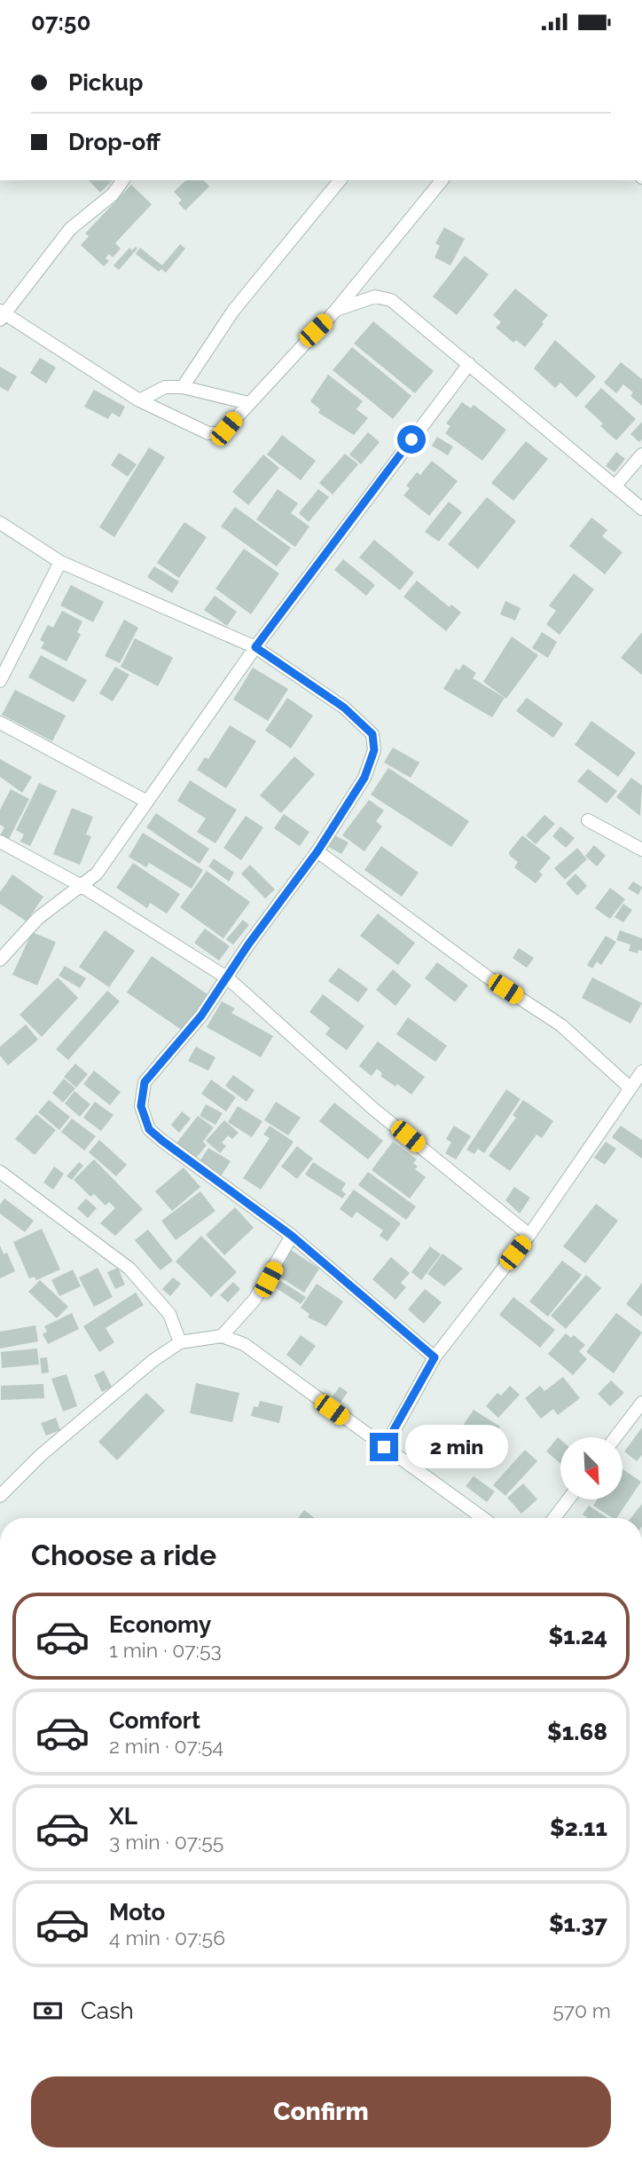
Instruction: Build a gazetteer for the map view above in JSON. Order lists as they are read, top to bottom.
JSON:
{
  "north": "bottom right",
  "page": {
    "status": "07:50",
    "banner": ["Pickup", "Drop-off"],
    "bubble": "2 min",
    "heading": "Choose a ride",
    "list": [
      {
        "name": "Economy",
        "note": "1 min · 07:53",
        "value": "$1.24"
      },
      {
        "name": "Comfort",
        "note": "2 min · 07:54",
        "value": "$1.68"
      },
      {
        "name": "XL",
        "note": "3 min · 07:55",
        "value": "$2.11"
      },
      {
        "name": "Moto",
        "note": "4 min · 07:56",
        "value": "$1.37"
      }
    ],
    "pay": ["Cash", "570 m"],
    "buttons": "Confirm"
  }
}
